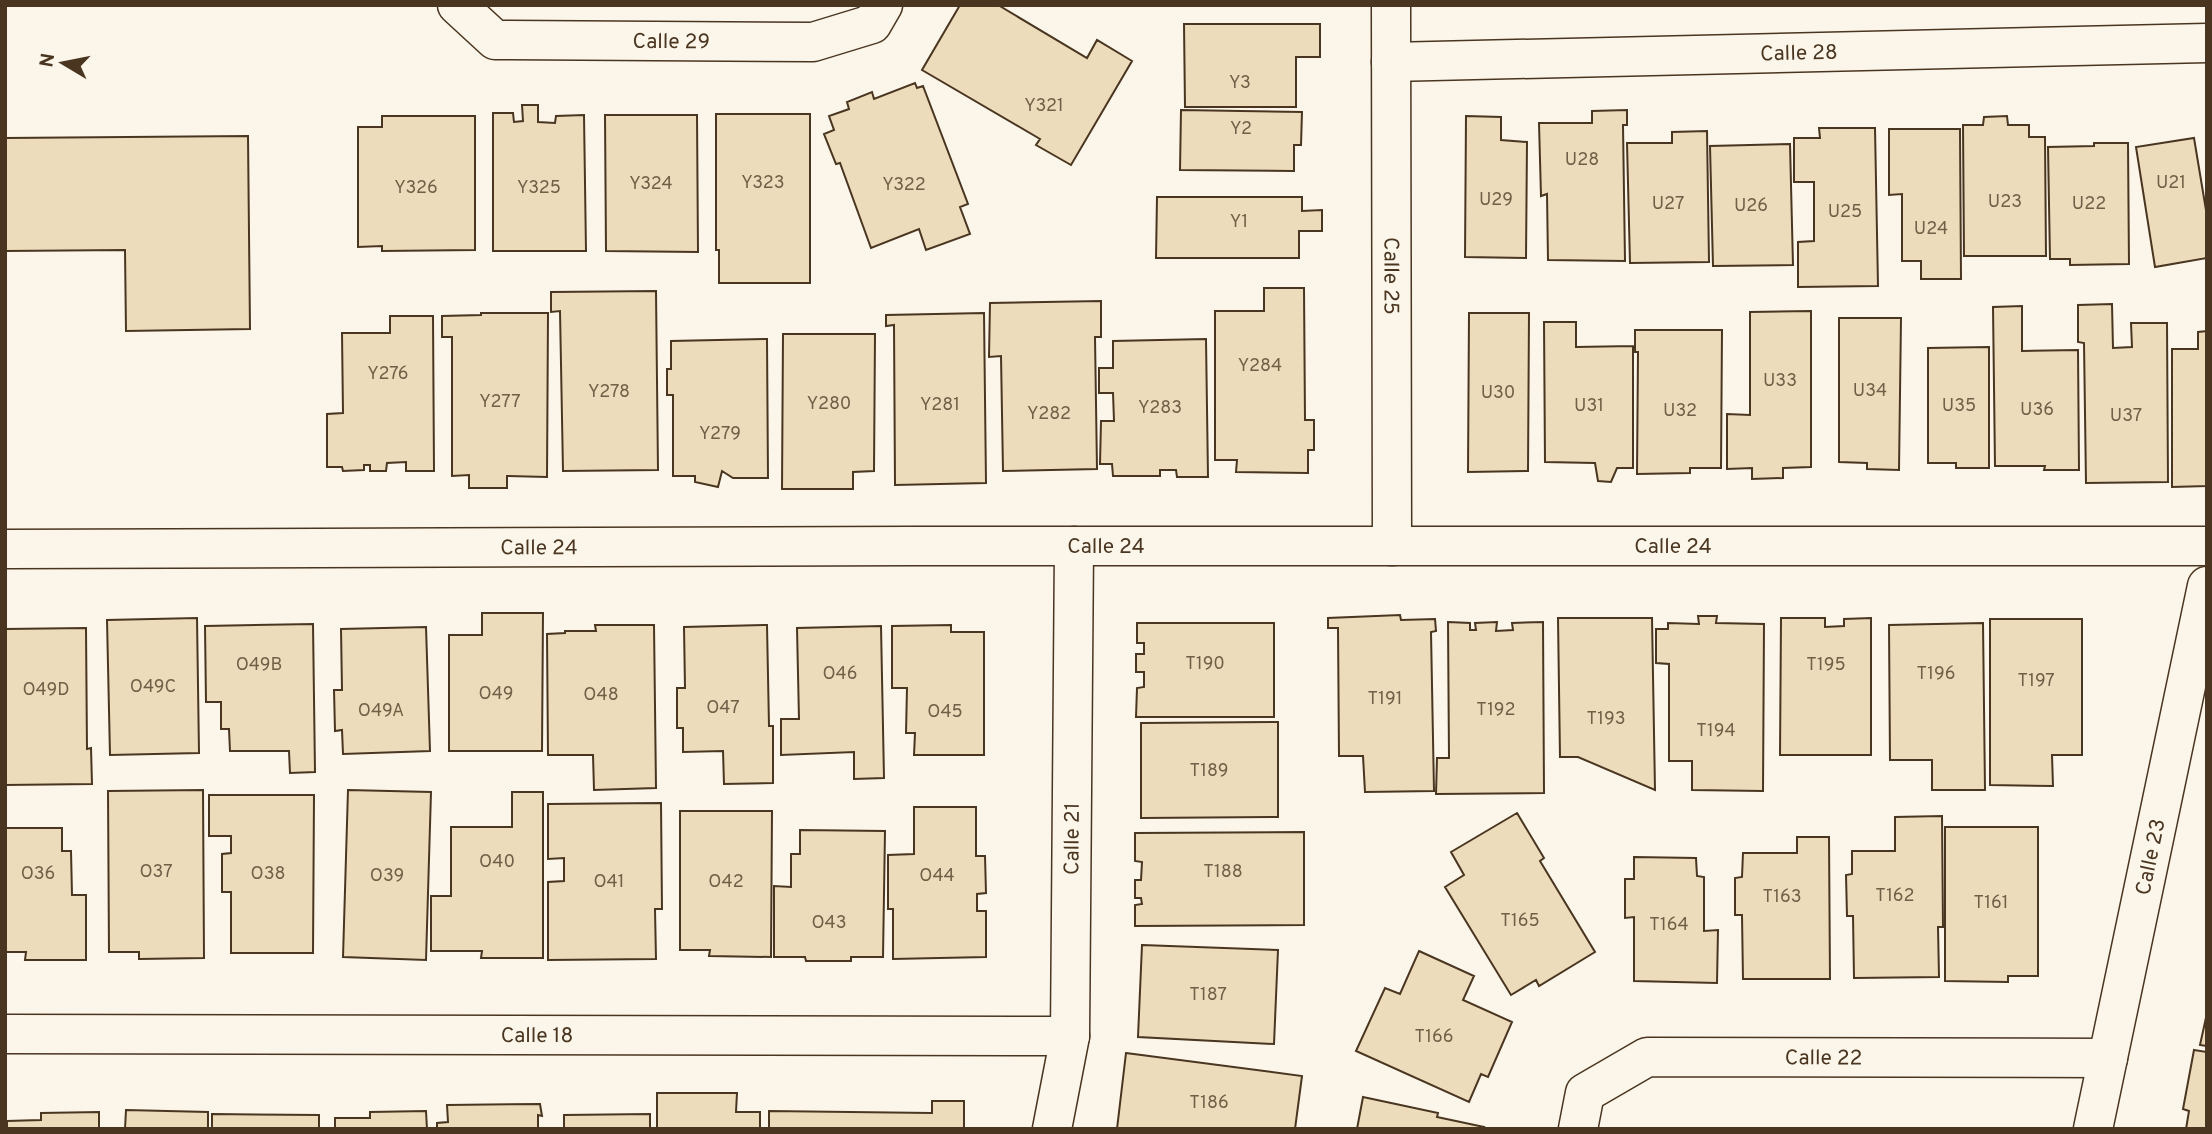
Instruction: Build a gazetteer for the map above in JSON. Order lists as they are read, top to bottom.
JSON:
{
  "streets": {
    "street": [
      "Calle 29",
      "Calle 28",
      "Calle 25",
      "Calle 24",
      "Calle 21",
      "Calle 23",
      "Calle 18",
      "Calle 22"
    ]
  },
  "crossings": [
    ["Calle 28", "Calle 25"],
    ["Calle 25", "Calle 24"],
    ["Calle 24", "Calle 21"],
    ["Calle 21", "Calle 18"],
    ["Calle 23", "Calle 22"]
  ],
  "house_numbers": [
    "Y3",
    "Y321",
    "Y2",
    "U28",
    "Y323",
    "U21",
    "Y324",
    "Y322",
    "Y326",
    "Y325",
    "U29",
    "U23",
    "U27",
    "U22",
    "U26",
    "U25",
    "Y1",
    "U24",
    "Y284",
    "Y276",
    "U33",
    "U34",
    "Y278",
    "U30",
    "Y277",
    "Y280",
    "Y281",
    "U31",
    "U35",
    "Y283",
    "U36",
    "U32",
    "Y282",
    "U37",
    "Y279",
    "T190",
    "O49B",
    "T195",
    "O46",
    "T196",
    "T197",
    "O49C",
    "O49D",
    "O49",
    "O48",
    "T191",
    "O47",
    "T192",
    "O49A",
    "O45",
    "T193",
    "T194",
    "T189",
    "O40",
    "O37",
    "T188",
    "O36",
    "O38",
    "O39",
    "O44",
    "O41",
    "O42",
    "T162",
    "T163",
    "T161",
    "T165",
    "O43",
    "T164",
    "T187",
    "T166",
    "T186"
  ],
  "north": "left"
}
